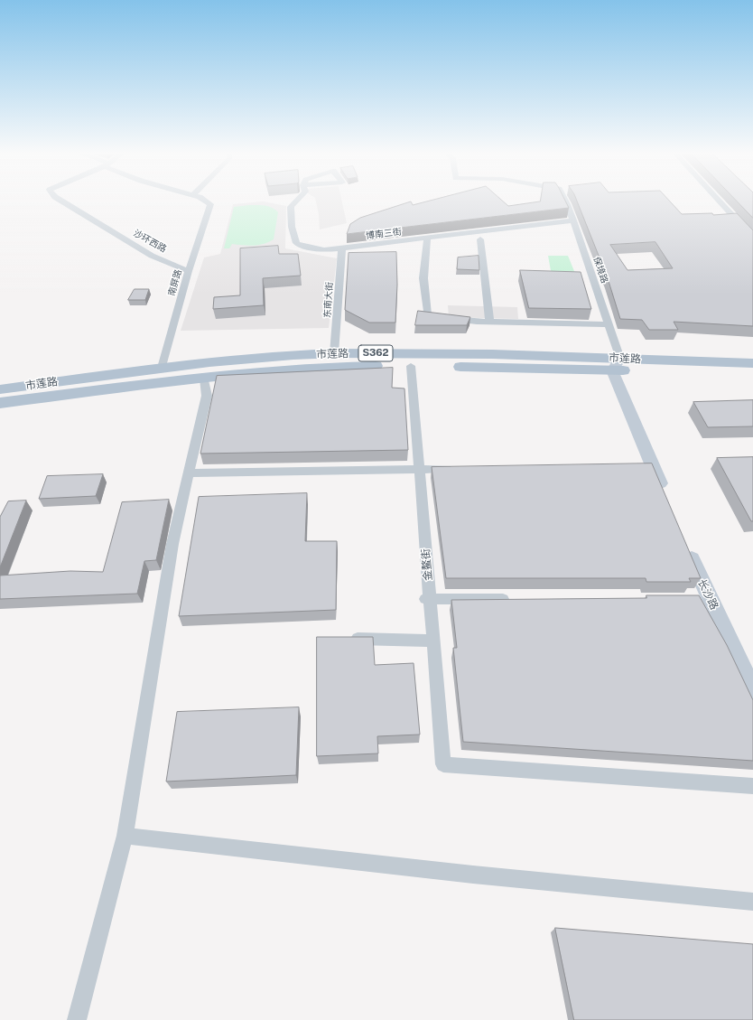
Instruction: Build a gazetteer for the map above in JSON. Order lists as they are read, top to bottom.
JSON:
{
  "streets": {
    "main road": ["S362", "市莲路"],
    "street": [
      "博南三街",
      "沙环西路",
      "保境路",
      "南屏路",
      "东南大街",
      "金鳌街",
      "长沙路"
    ]
  },
  "crossings": [
    ["博南三街", "保境路"],
    ["博南三街", "东南大街"],
    ["沙环西路", "南屏路"],
    ["保境路", "市莲路"],
    ["南屏路", "市莲路"],
    ["东南大街", "市莲路"],
    ["市莲路", "金鳌街"]
  ]
}
